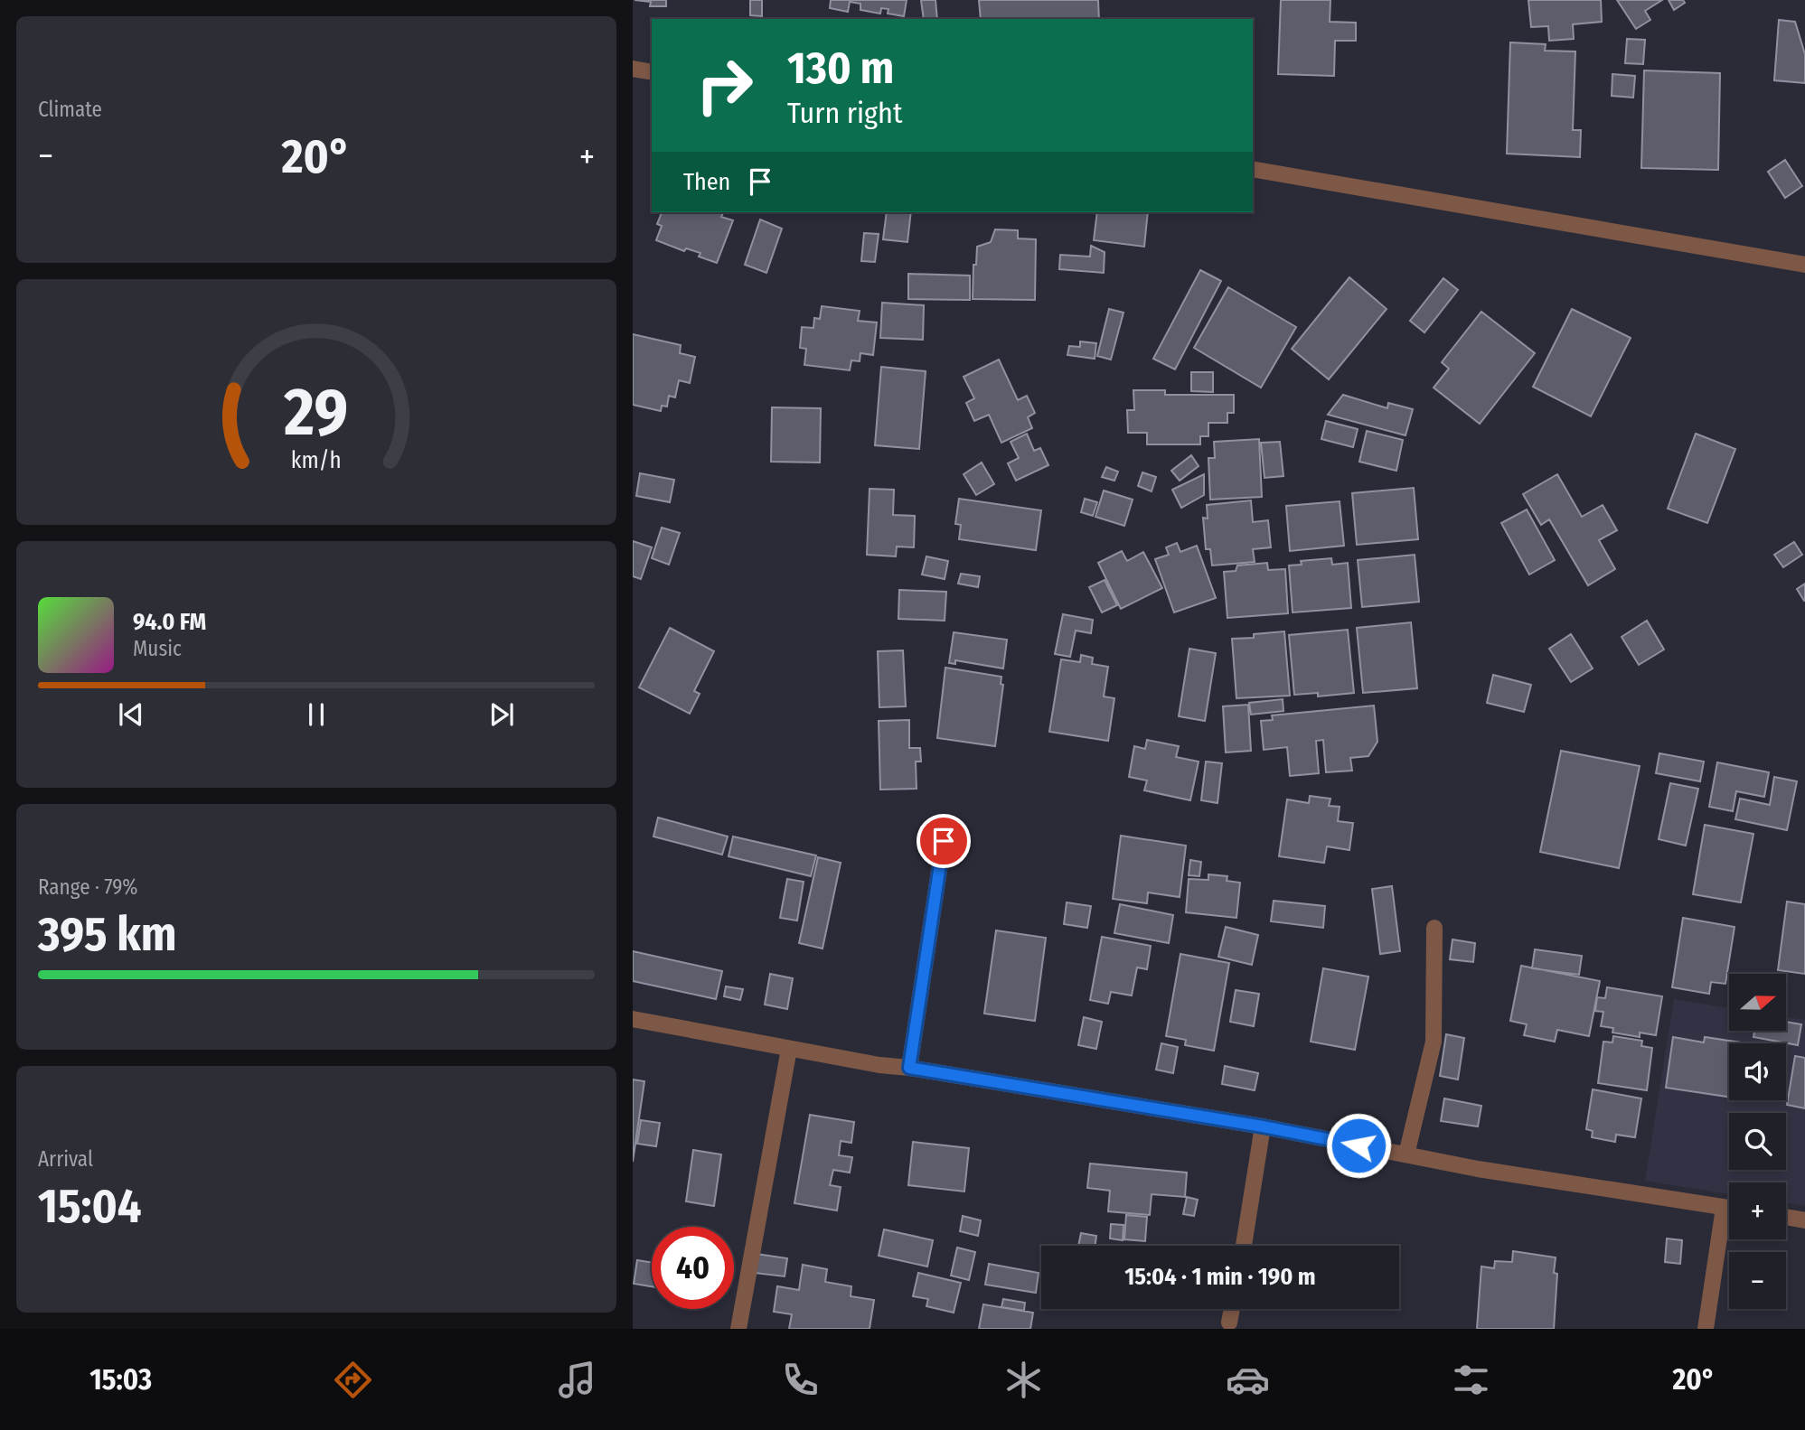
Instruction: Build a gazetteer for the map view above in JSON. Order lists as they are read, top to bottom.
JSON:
{
  "north": "right",
  "page": {
    "tile": [
      "Climate",
      ["Range · 79%", "395 km"],
      ["Arrival", "15:04"]
    ],
    "turn": ["130 m", "Turn right"],
    "heat": ["−", "20°", "+"],
    "then": "Then",
    "song": ["94.0 FM", "Music"],
    "map_buttons": ["+", "−"],
    "limit": "40",
    "trip": "15:04 · 1 min · 190 m",
    "tabs": ["15:03", "20°"],
    "gauge": ["29", "km/h"]
  }
}
